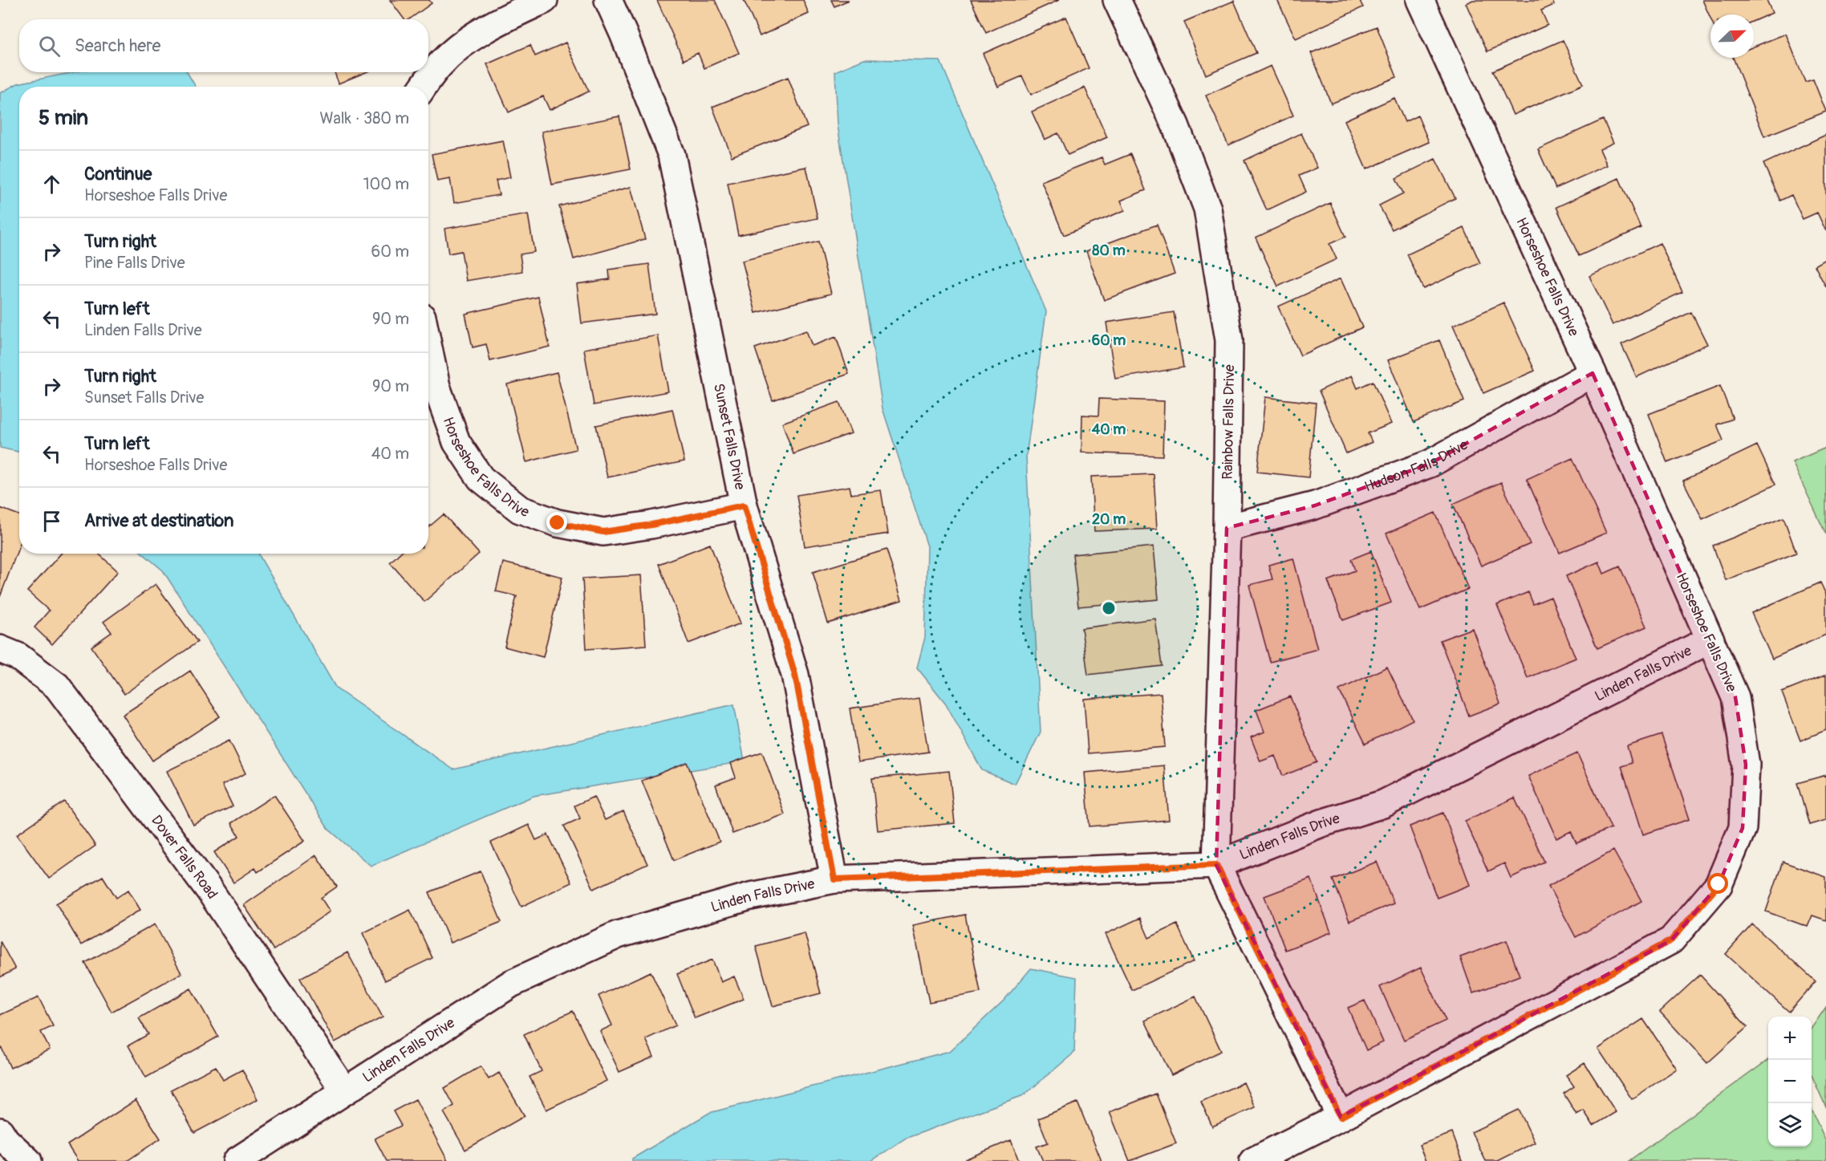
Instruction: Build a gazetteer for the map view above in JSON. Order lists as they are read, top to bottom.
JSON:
{
  "streets": {
    "street": [
      "Horseshoe Falls Drive",
      "Rainbow Falls Drive",
      "Sunset Falls Drive",
      "Hudson Falls Drive",
      "Linden Falls Drive",
      "Dover Falls Road"
    ]
  },
  "crossings": [
    ["Horseshoe Falls Drive", "Sunset Falls Drive"],
    ["Horseshoe Falls Drive", "Hudson Falls Drive"],
    ["Horseshoe Falls Drive", "Linden Falls Drive"],
    ["Rainbow Falls Drive", "Hudson Falls Drive"],
    ["Rainbow Falls Drive", "Linden Falls Drive"],
    ["Sunset Falls Drive", "Linden Falls Drive"],
    ["Linden Falls Drive", "Dover Falls Road"]
  ],
  "north": "top right",
  "page": {
    "search": "Search here",
    "heading": ["5 min", "Walk · 380 m"],
    "list": [
      ["Continue", "Horseshoe Falls Drive", "100 m"],
      ["Turn right", "Pine Falls Drive", "60 m"],
      ["Turn left", "Linden Falls Drive", "90 m"],
      ["Turn right", "Sunset Falls Drive", "90 m"],
      ["Turn left", "Horseshoe Falls Drive", "40 m"],
      "Arrive at destination"
    ],
    "map_buttons": ["+", "−"]
  },
  "rings": [
    "80 m",
    "60 m",
    "40 m",
    "20 m"
  ]
}
